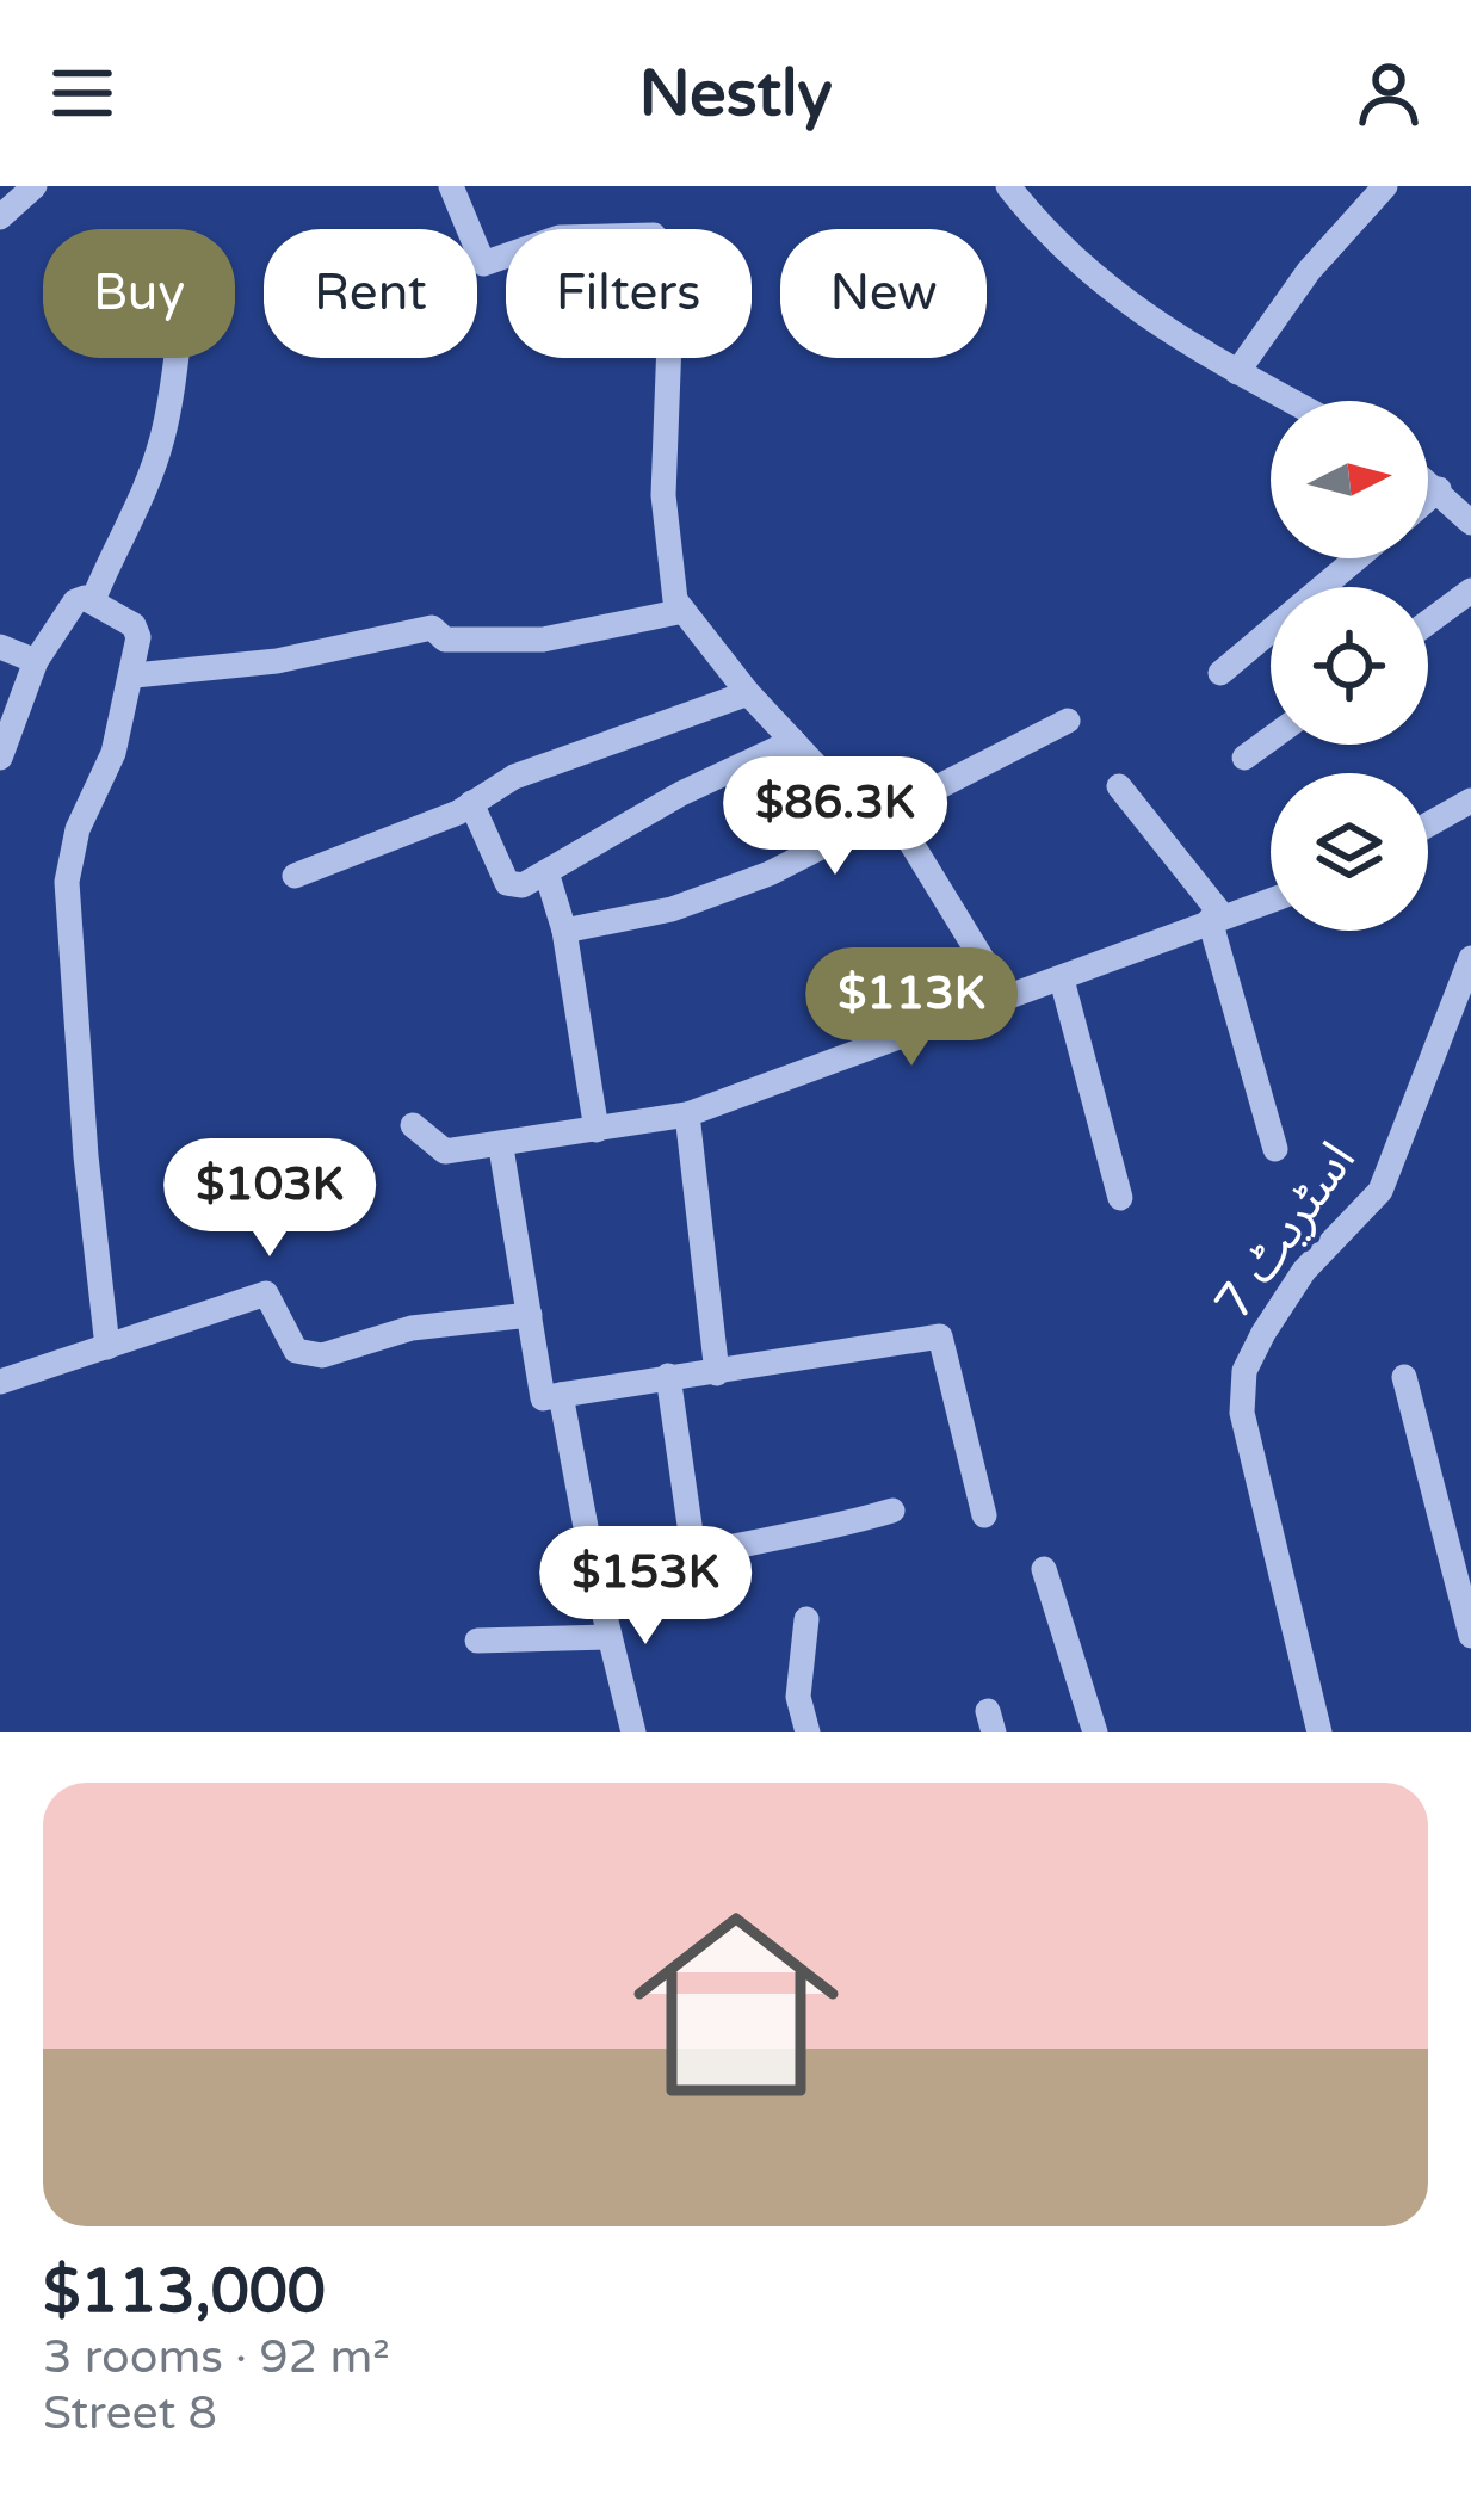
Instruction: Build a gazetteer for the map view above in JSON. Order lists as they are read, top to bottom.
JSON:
{
  "streets": {
    "street": ["اسٹریٹ 7"]
  },
  "north": "right",
  "page": {
    "header": "Nestly",
    "chip": [
      "Buy",
      "Rent",
      "Filters",
      "New"
    ],
    "price": [
      "$86.3K",
      "$113K",
      "$103K",
      "$153K"
    ],
    "list": [
      {
        "name": "$113,000",
        "note": "3 rooms · 92 m² · Street 8"
      }
    ]
  }
}
